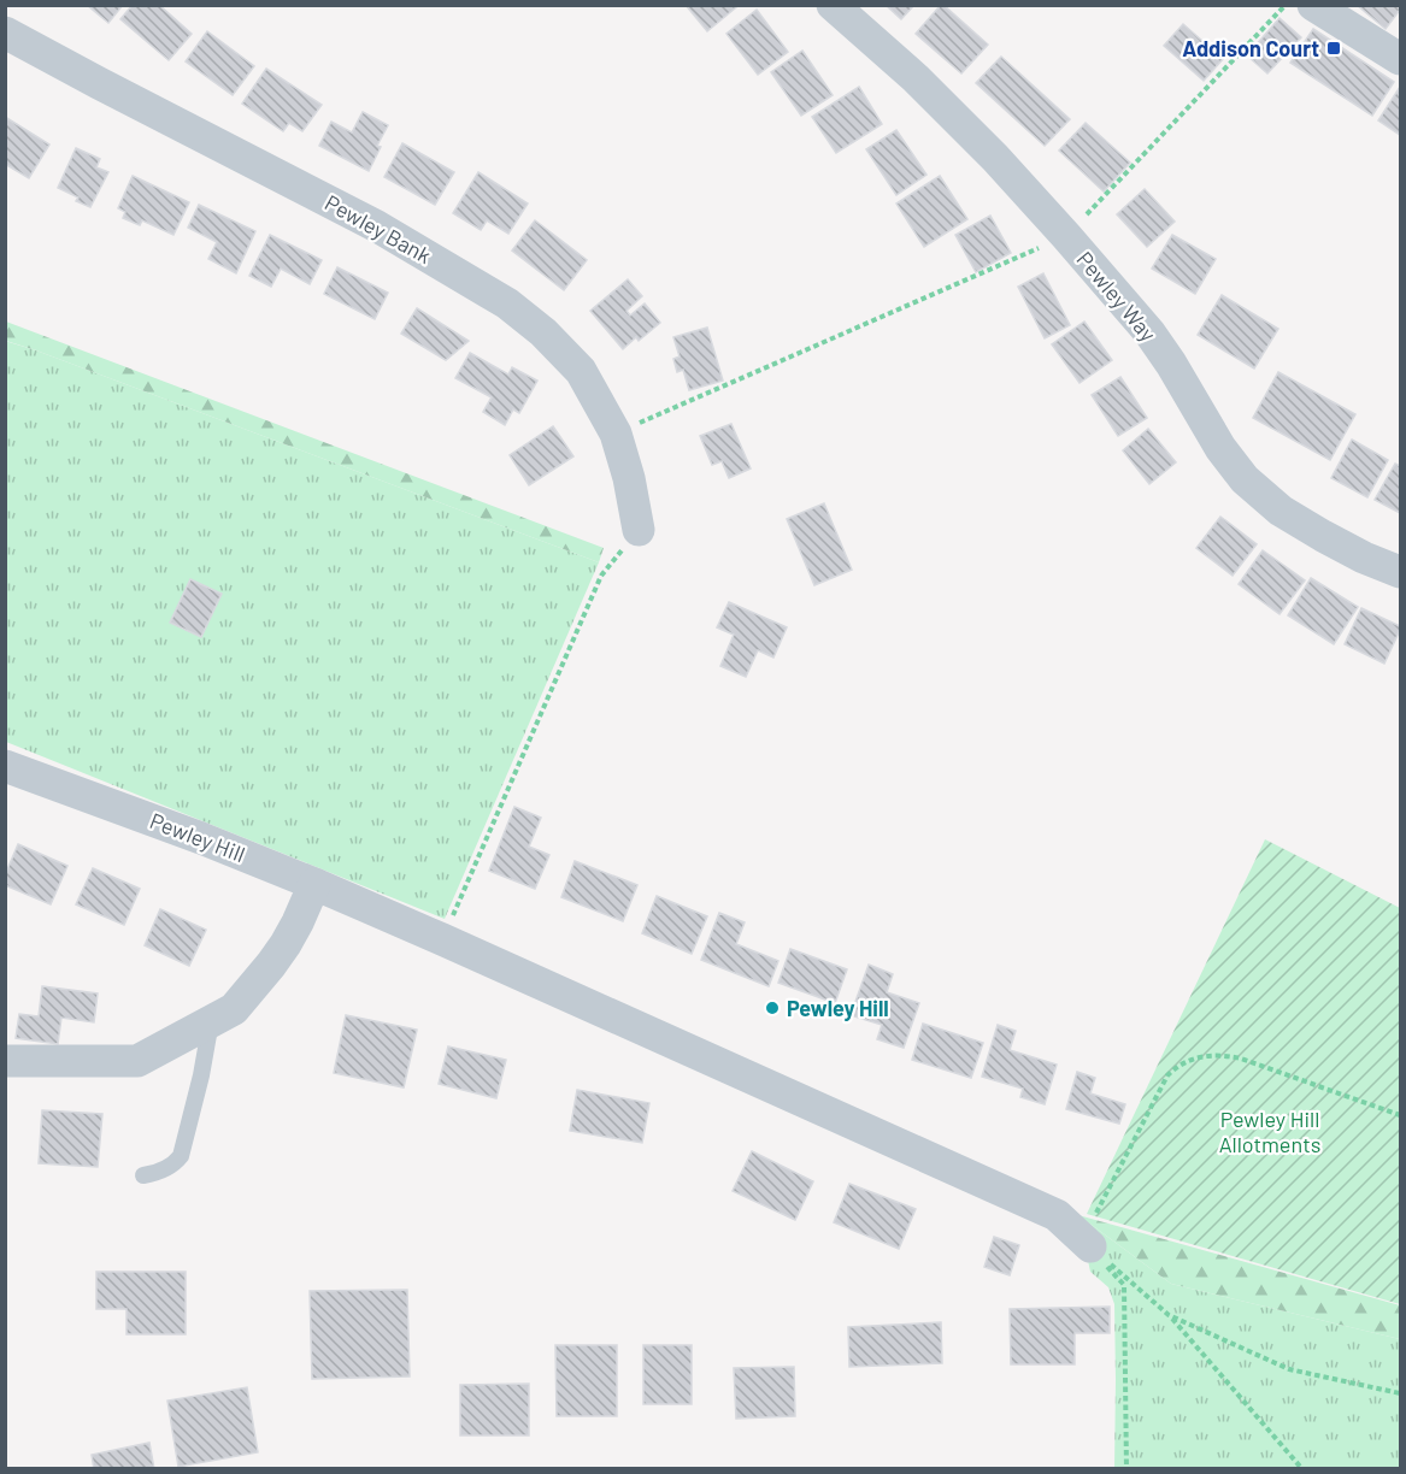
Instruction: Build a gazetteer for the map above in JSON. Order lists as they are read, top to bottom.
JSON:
{
  "streets": {
    "street": ["Pewley Bank", "Pewley Way", "Pewley Hill"]
  },
  "parks": ["Pewley Hill Allotments"],
  "places": {
    "transit": ["Addison Court"],
    "other": ["Pewley Hill"]
  }
}
